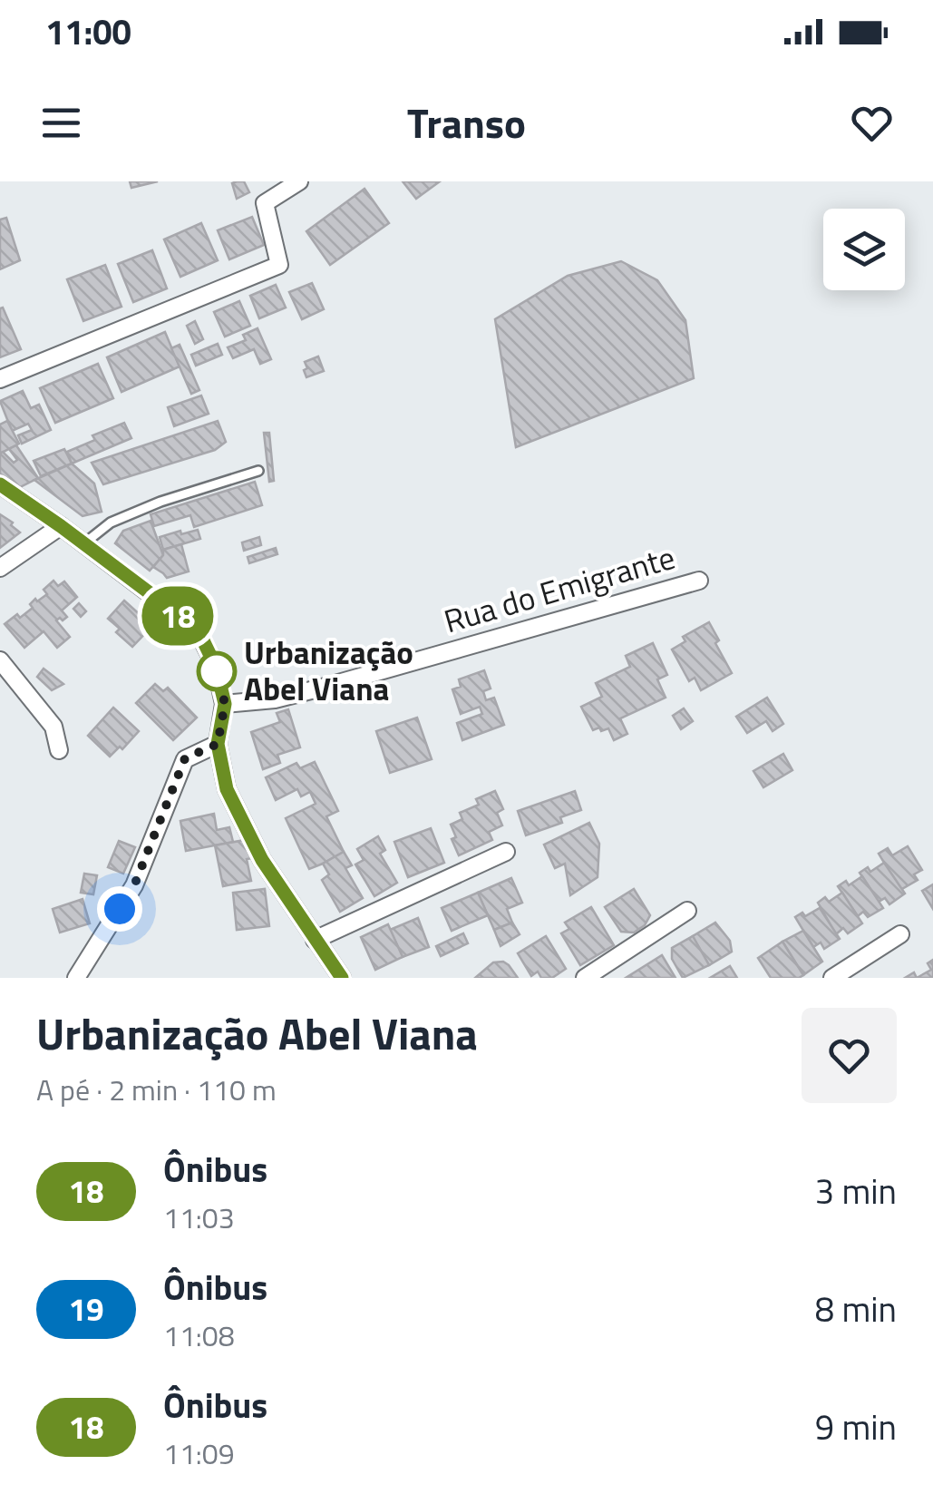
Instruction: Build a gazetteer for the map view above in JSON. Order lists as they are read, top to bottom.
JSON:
{
  "streets": {
    "street": ["Rua do Emigrante"]
  },
  "places": ["Urbanização Abel Viana"],
  "lines": ["bus line 18"],
  "page": {
    "status": "11:00",
    "header": "Transo",
    "on_map": "18",
    "heading": ["Urbanização Abel Viana", "A pé · 2 min · 110 m"],
    "list": [
      {
        "mark": "18",
        "name": "Ônibus",
        "note": "11:03",
        "value": "3 min"
      },
      {
        "mark": "19",
        "name": "Ônibus",
        "note": "11:08",
        "value": "8 min"
      },
      {
        "mark": "18",
        "name": "Ônibus",
        "note": "11:09",
        "value": "9 min"
      }
    ]
  }
}
